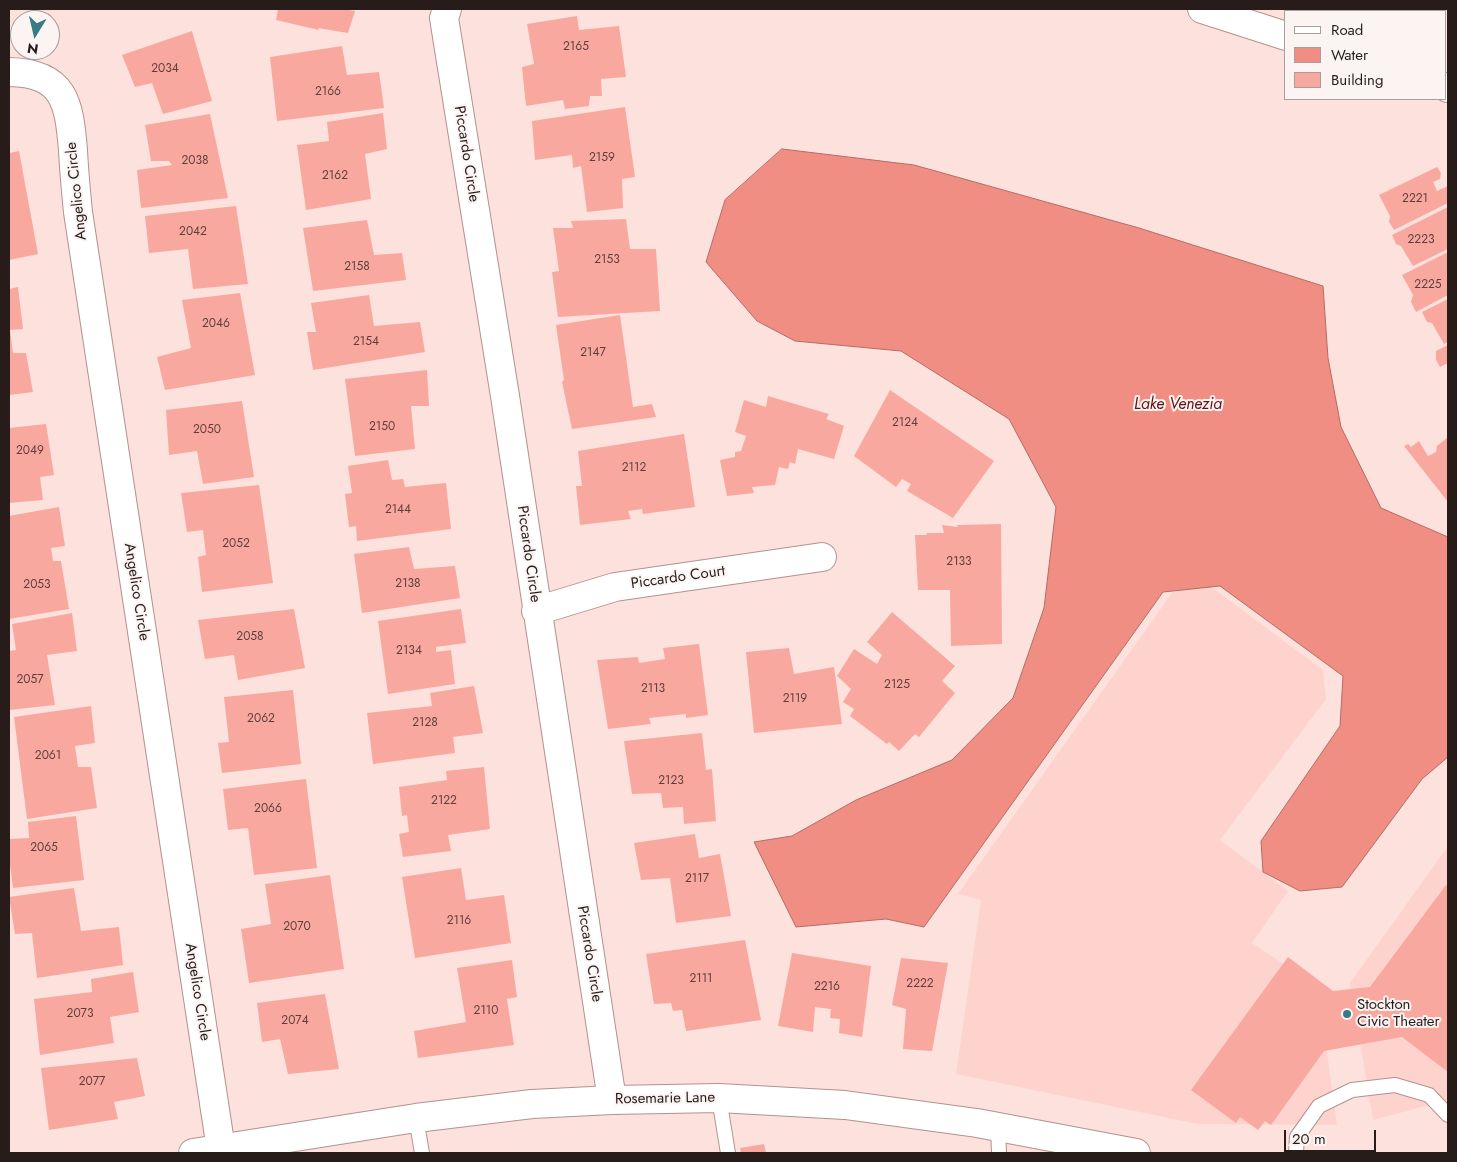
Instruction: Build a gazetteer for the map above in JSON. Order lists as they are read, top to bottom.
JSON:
{
  "streets": {
    "street": [
      "Piccardo Circle",
      "Angelico Circle",
      "Piccardo Court",
      "Rosemarie Lane"
    ]
  },
  "crossings": [
    ["Piccardo Circle", "Piccardo Court"],
    ["Piccardo Circle", "Rosemarie Lane"],
    ["Angelico Circle", "Rosemarie Lane"]
  ],
  "water": ["Lake Venezia"],
  "places": ["Stockton Civic Theater"],
  "house_numbers": [
    "2165",
    "2034",
    "2166",
    "2159",
    "2038",
    "2162",
    "2221",
    "2042",
    "2223",
    "2153",
    "2158",
    "2225",
    "2046",
    "2154",
    "2147",
    "2124",
    "2150",
    "2050",
    "2049",
    "2112",
    "2144",
    "2052",
    "2133",
    "2138",
    "2053",
    "2058",
    "2134",
    "2057",
    "2125",
    "2113",
    "2119",
    "2062",
    "2128",
    "2061",
    "2123",
    "2122",
    "2066",
    "2065",
    "2117",
    "2116",
    "2070",
    "2111",
    "2222",
    "2216",
    "2110",
    "2073",
    "2074",
    "2077"
  ],
  "legend": ["Road", "Water", "Building"],
  "scale_bar": "20 m",
  "north": "bottom"
}
